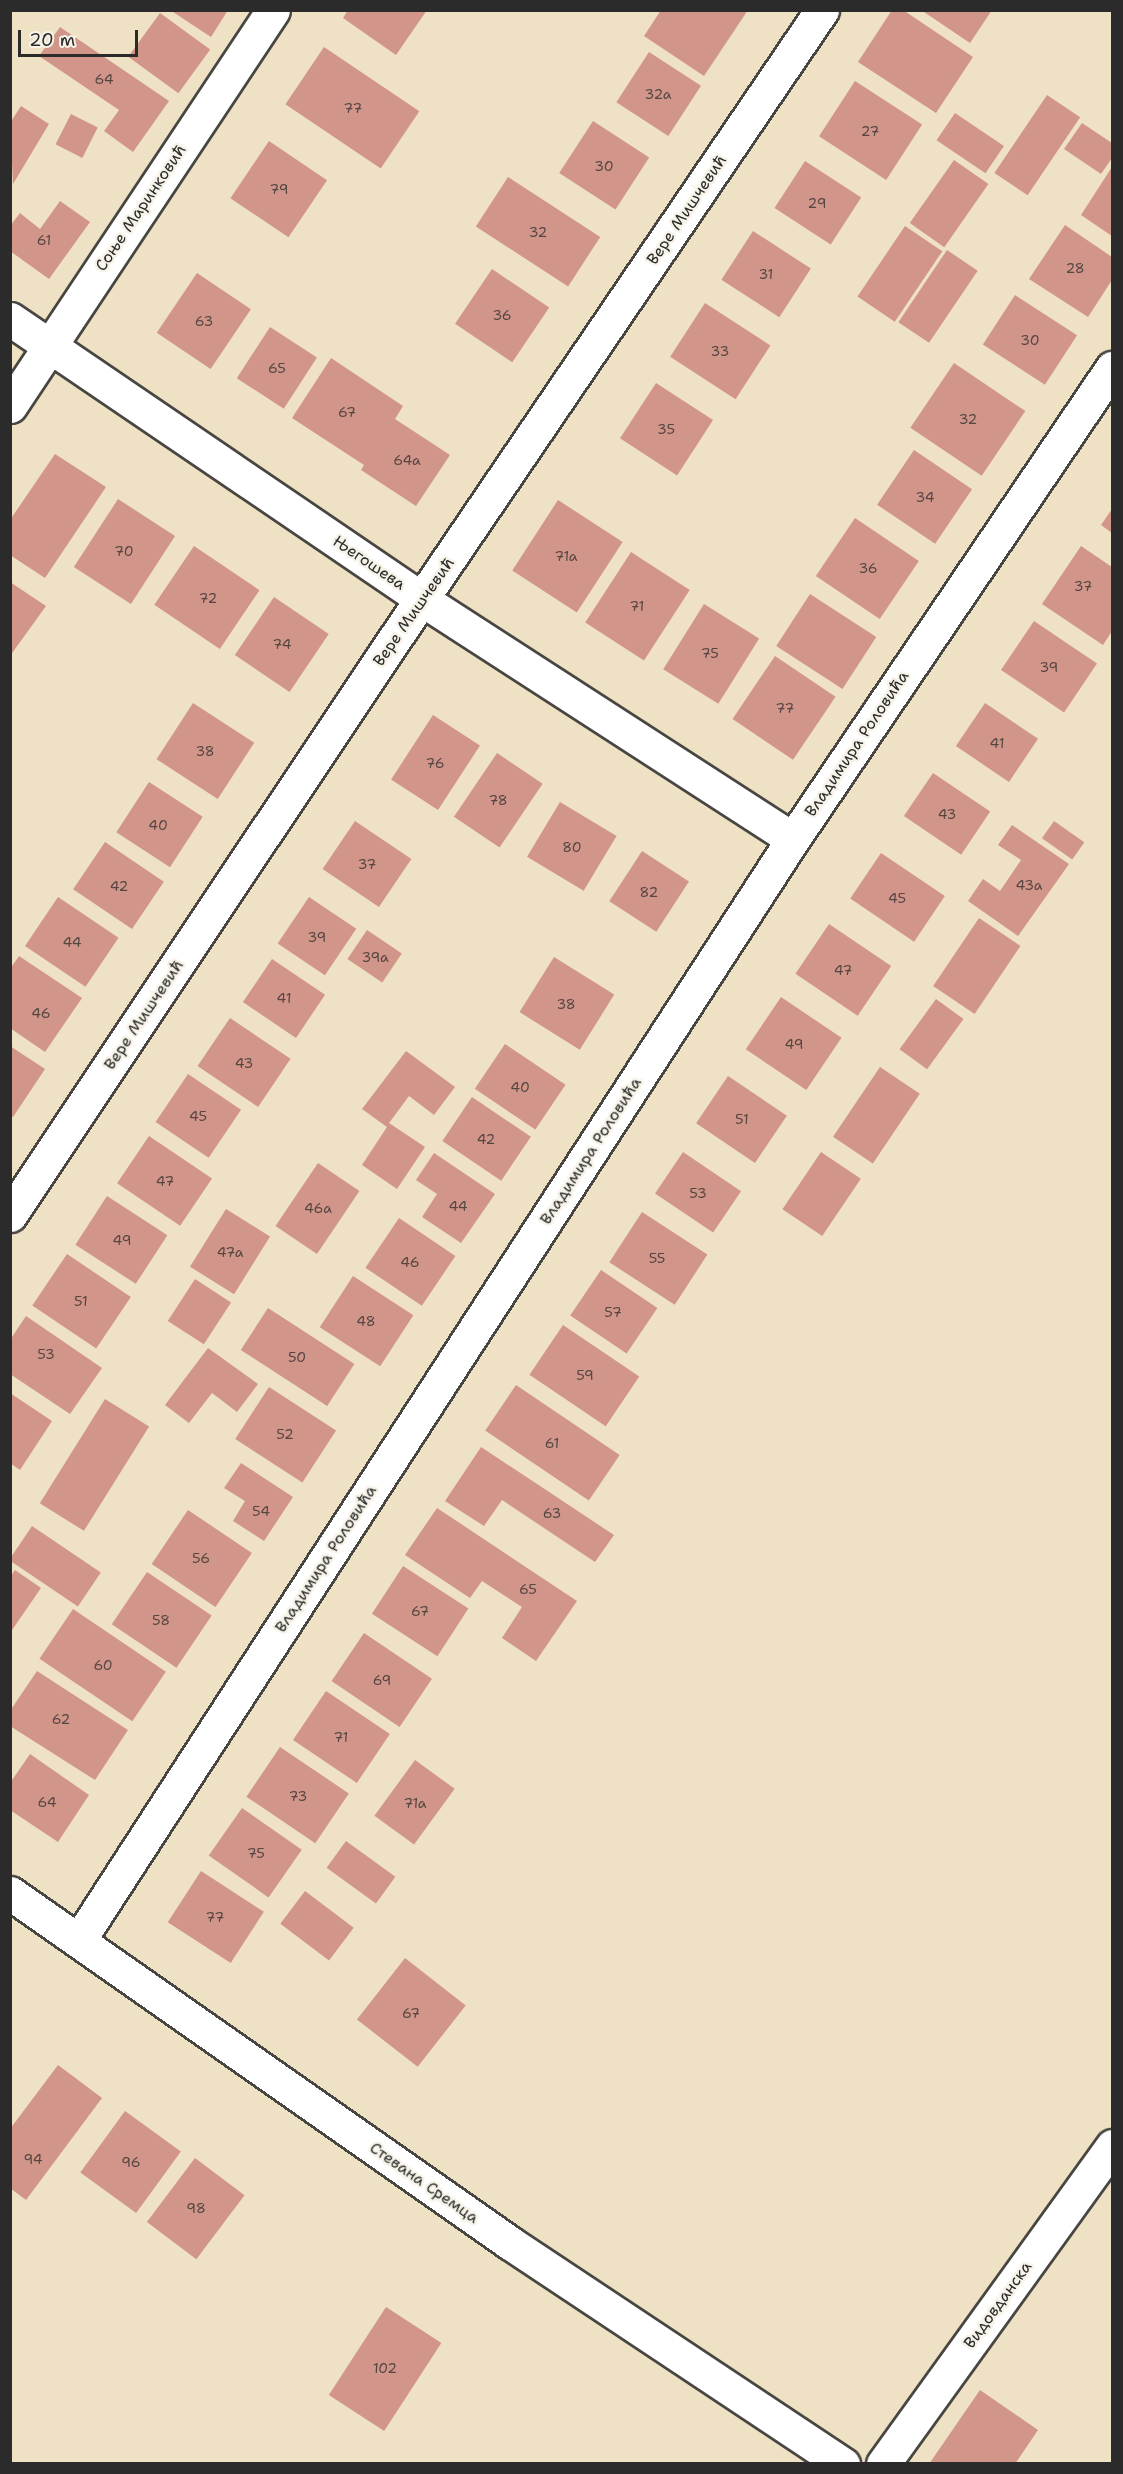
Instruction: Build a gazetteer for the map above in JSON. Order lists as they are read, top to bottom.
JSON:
{
  "streets": {
    "street": [
      "Соње Маринковић",
      "Вере Мишчевић",
      "Његошева",
      "Владимира Роловића",
      "Стевана Сремца",
      "Видовданска"
    ]
  },
  "crossings": [
    ["Соње Маринковић", "Његошева"],
    ["Вере Мишчевић", "Његошева"],
    ["Његошева", "Владимира Роловића"],
    ["Владимира Роловића", "Стевана Сремца"]
  ],
  "house_numbers": [
    "64",
    "32a",
    "77",
    "27",
    "30",
    "79",
    "29",
    "32",
    "61",
    "28",
    "31",
    "36",
    "63",
    "30",
    "33",
    "65",
    "67",
    "32",
    "35",
    "64a",
    "34",
    "70",
    "71a",
    "36",
    "37",
    "72",
    "71",
    "74",
    "75",
    "39",
    "77",
    "41",
    "38",
    "76",
    "78",
    "43",
    "40",
    "80",
    "37",
    "43a",
    "42",
    "82",
    "45",
    "39",
    "44",
    "39a",
    "47",
    "41",
    "38",
    "46",
    "49",
    "43",
    "40",
    "45",
    "51",
    "42",
    "47",
    "53",
    "44",
    "46a",
    "49",
    "47a",
    "55",
    "46",
    "51",
    "57",
    "48",
    "53",
    "50",
    "59",
    "52",
    "61",
    "54",
    "63",
    "56",
    "65",
    "67",
    "58",
    "60",
    "69",
    "62",
    "71",
    "73",
    "64",
    "71a",
    "75",
    "77",
    "67",
    "94",
    "96",
    "98",
    "102"
  ],
  "scale_bar": "20 m"
}
